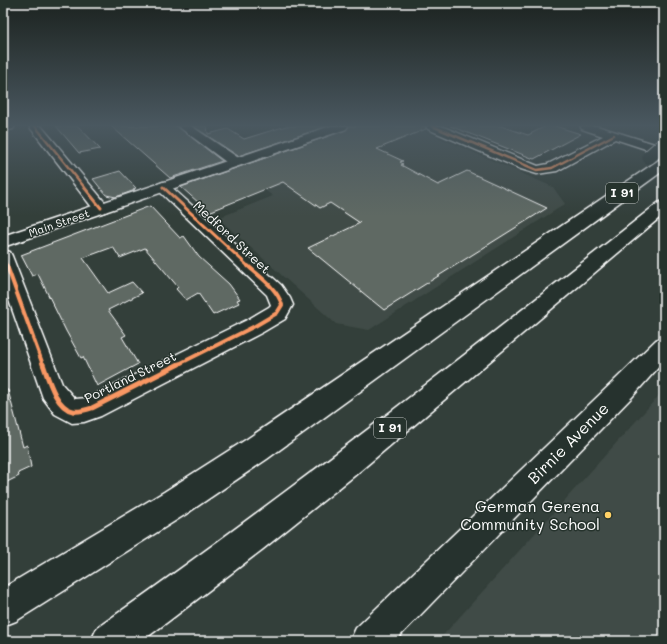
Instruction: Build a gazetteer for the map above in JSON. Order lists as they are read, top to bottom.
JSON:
{
  "streets": {
    "main road": [
      "I 91",
      "Main Street",
      "Medford Street",
      "Portland Street",
      "Birnie Avenue"
    ]
  },
  "crossings": [
    ["Main Street", "Medford Street"],
    ["Medford Street", "Portland Street"]
  ],
  "places": ["German Gerena Community School"]
}
